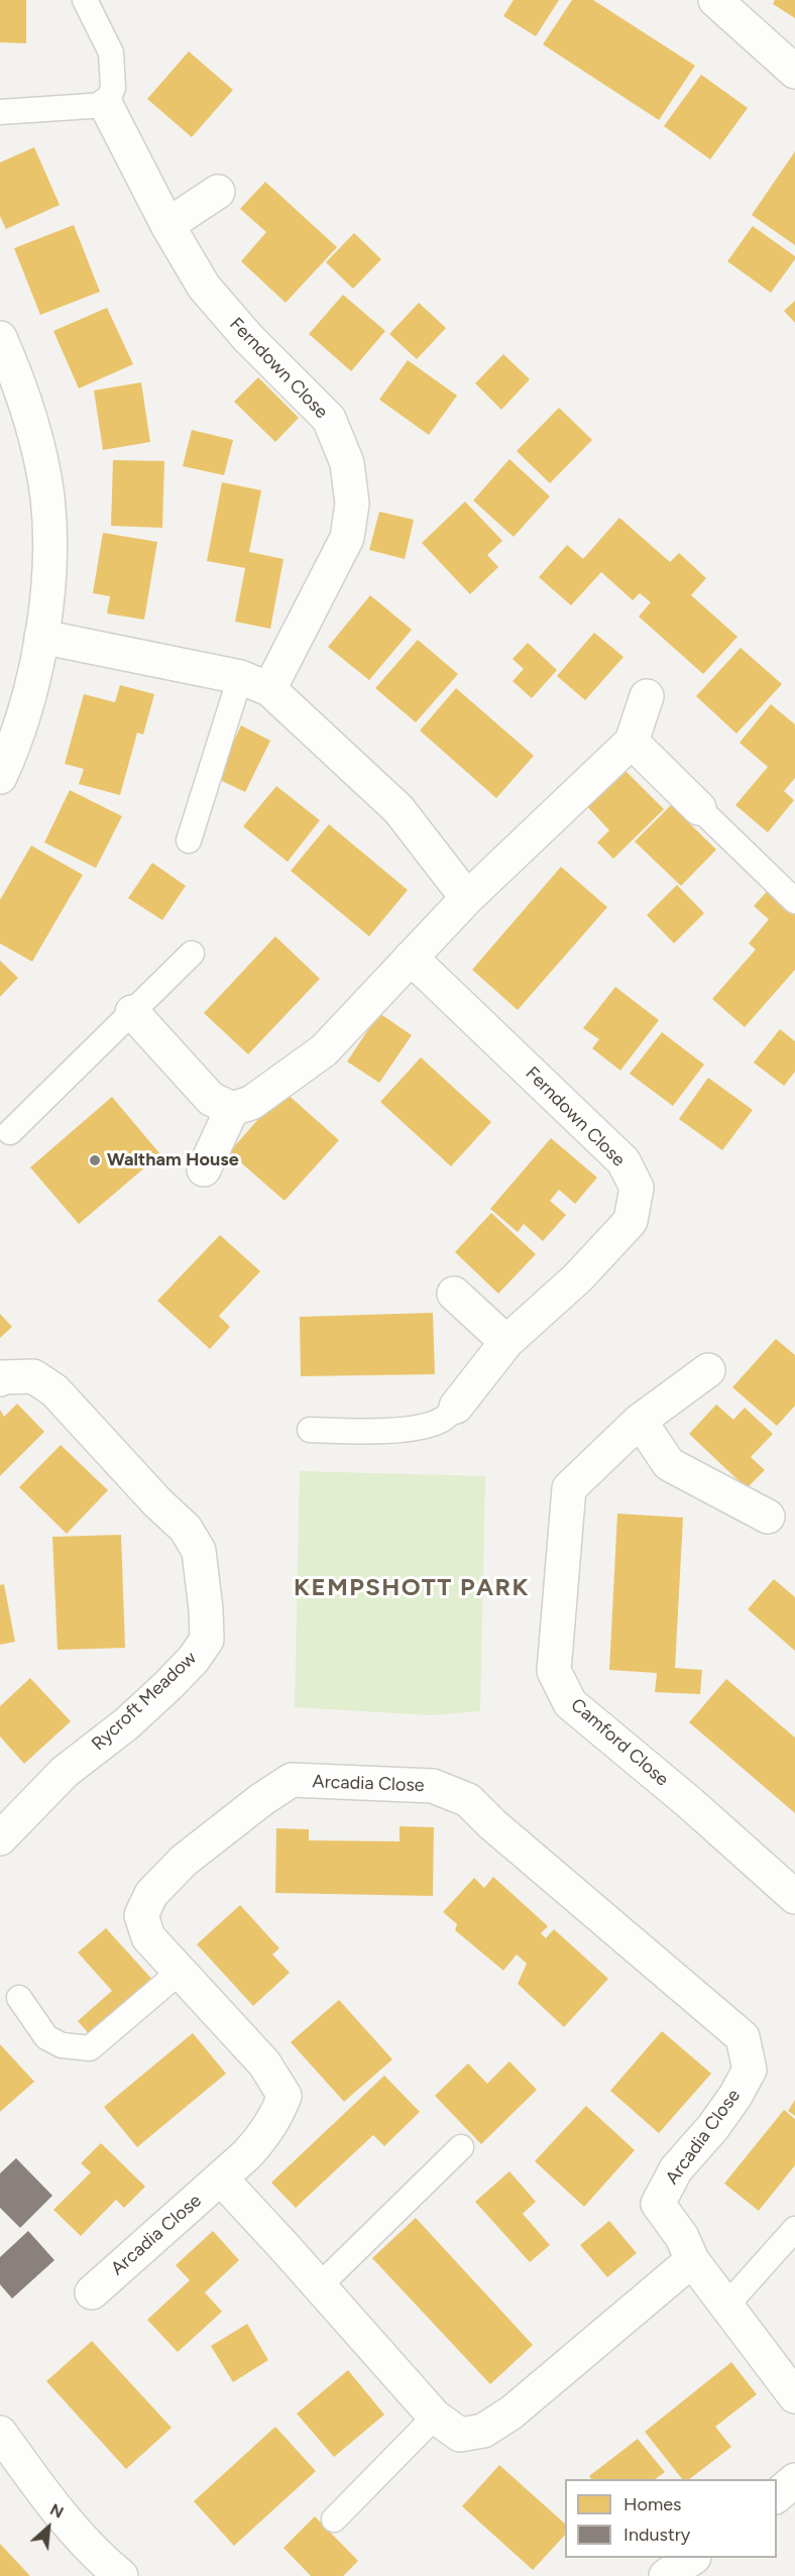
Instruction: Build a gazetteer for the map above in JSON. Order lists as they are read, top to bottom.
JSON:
{
  "streets": {
    "street": [
      "Ferndown Close",
      "Rycroft Meadow",
      "Camford Close",
      "Arcadia Close"
    ]
  },
  "districts": ["KEMPSHOTT PARK"],
  "places": ["Waltham House"],
  "legend": ["Homes", "Industry"],
  "north": "top right"
}
